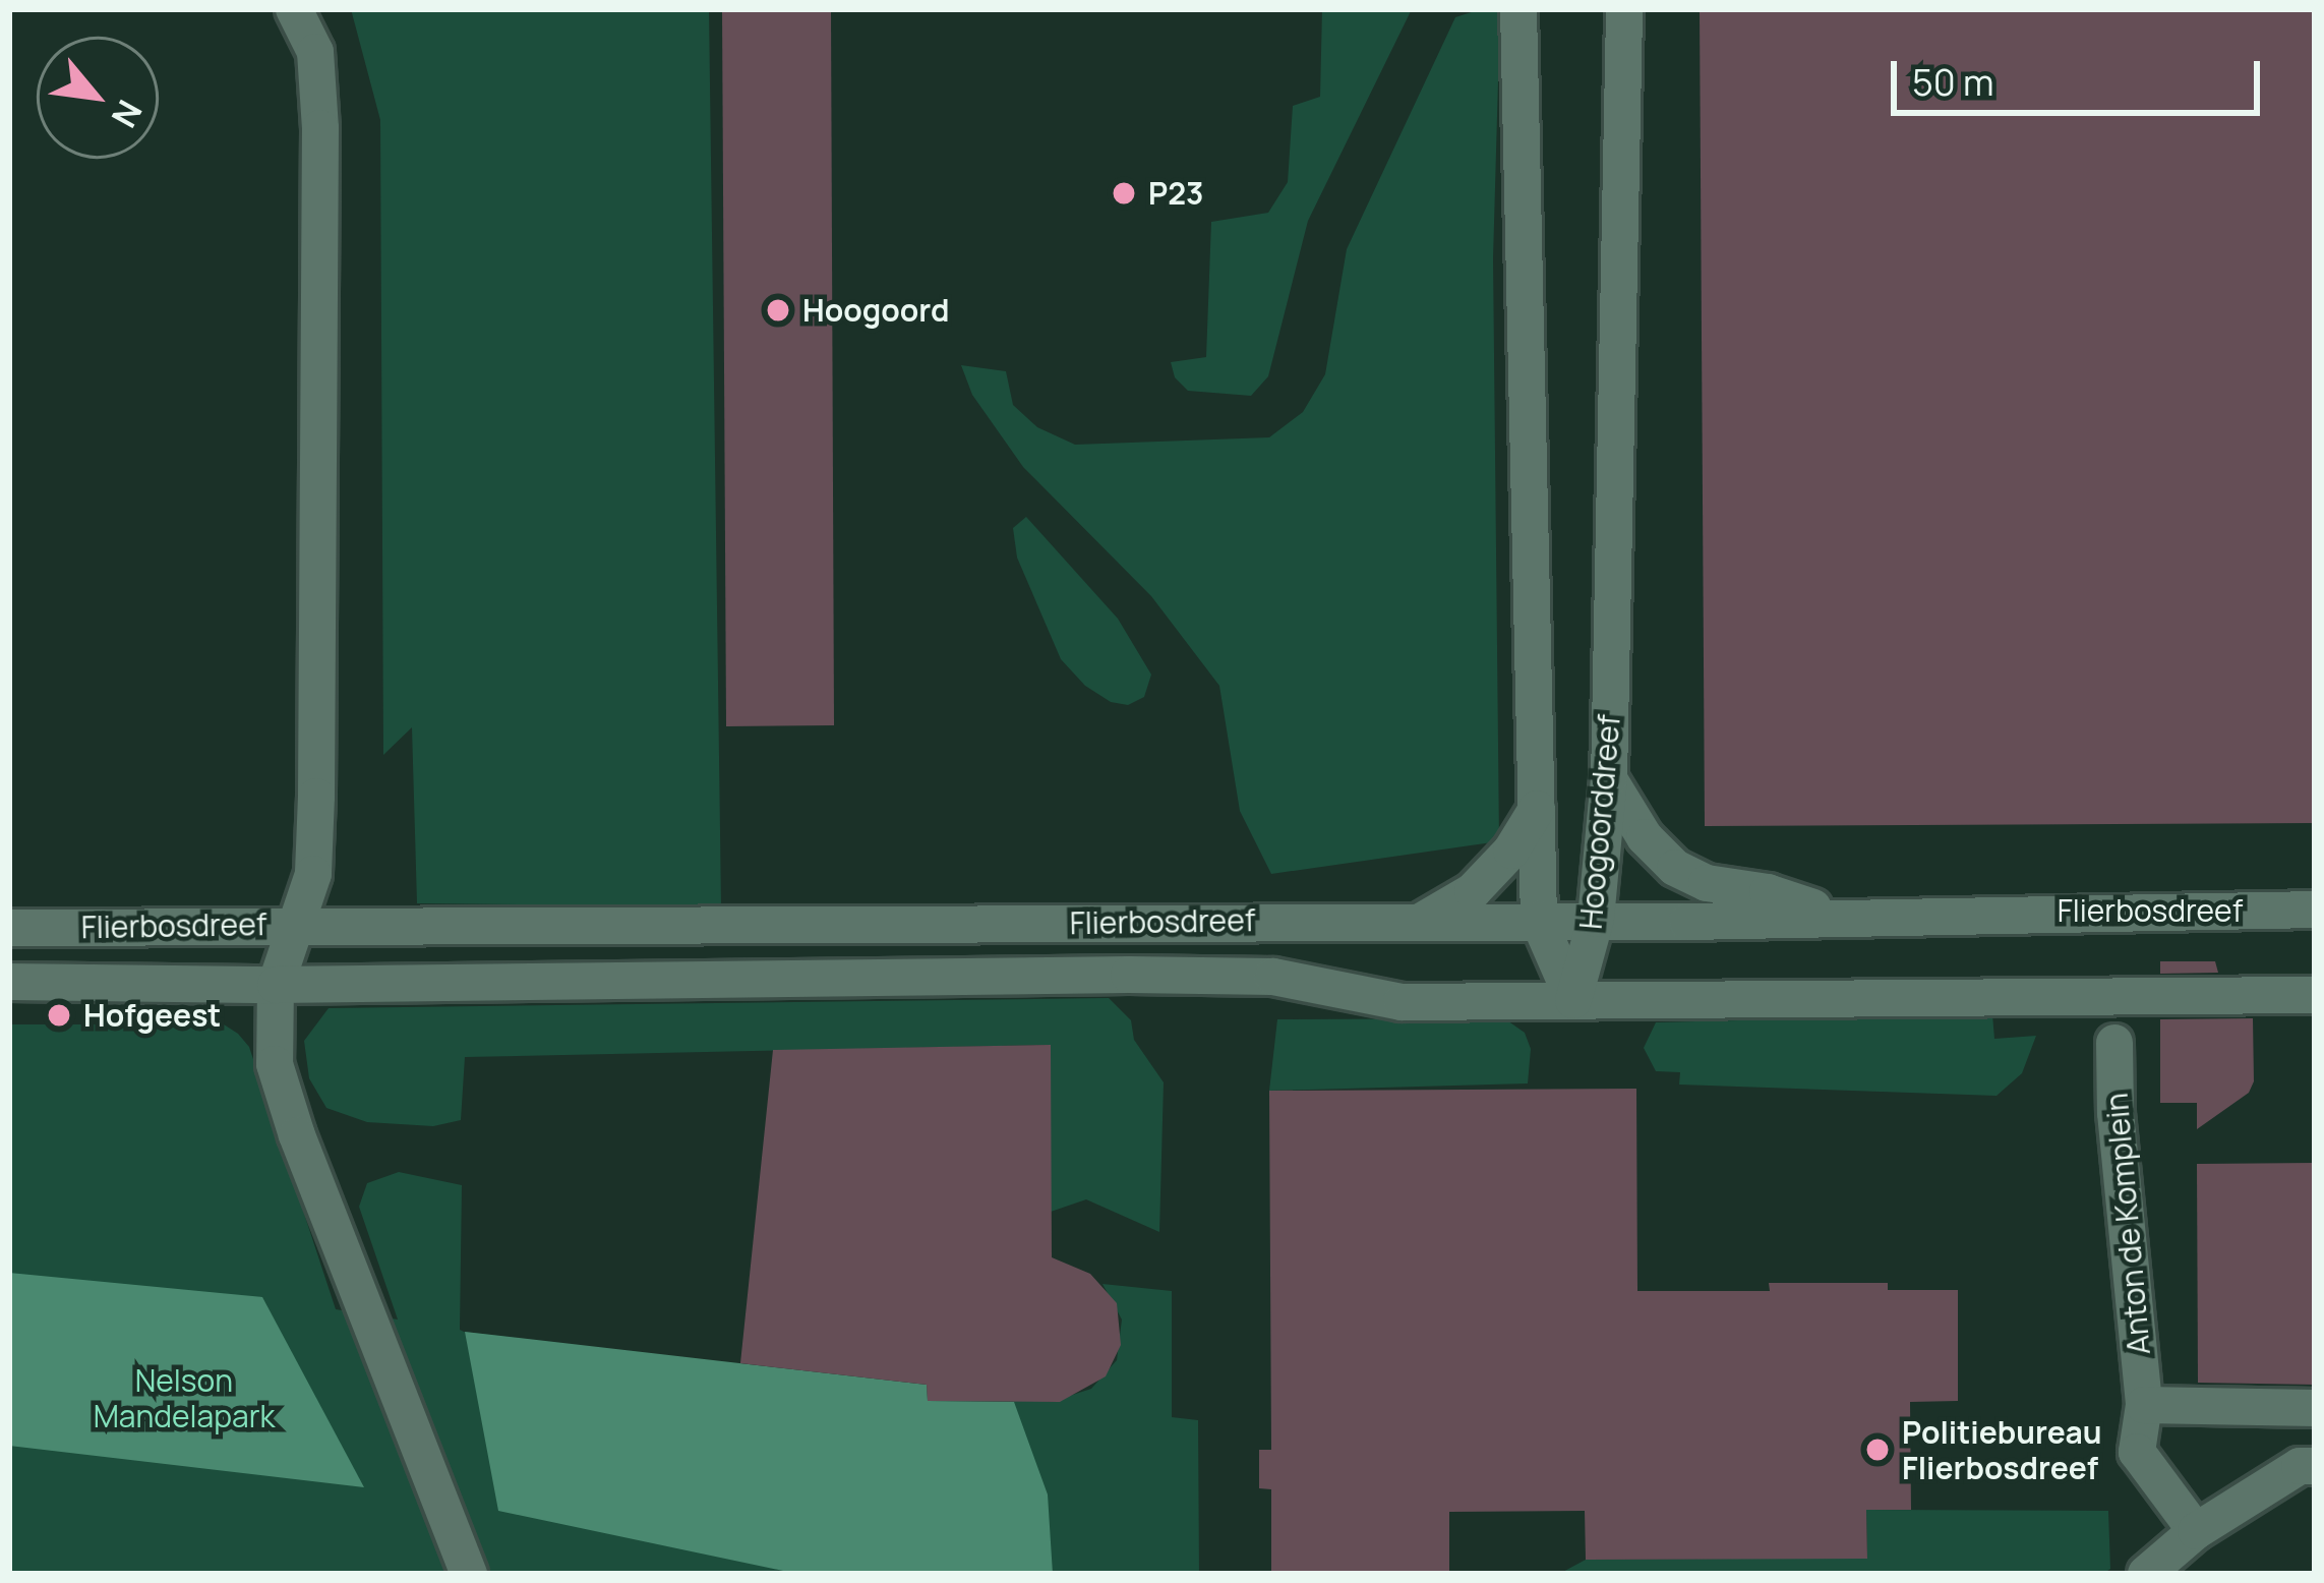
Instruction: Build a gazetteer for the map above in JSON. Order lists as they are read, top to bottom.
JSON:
{
  "streets": {
    "street": ["Hoogoorddreef", "Flierbosdreef", "Anton de Komplein"]
  },
  "crossings": [
    ["Hoogoorddreef", "Flierbosdreef"]
  ],
  "parks": ["Nelson Mandelapark"],
  "places": [
    "P23",
    "Hoogoord",
    "Hofgeest",
    "Politiebureau Flierbosdreef"
  ],
  "scale_bar": "50 m",
  "north": "bottom right"
}
